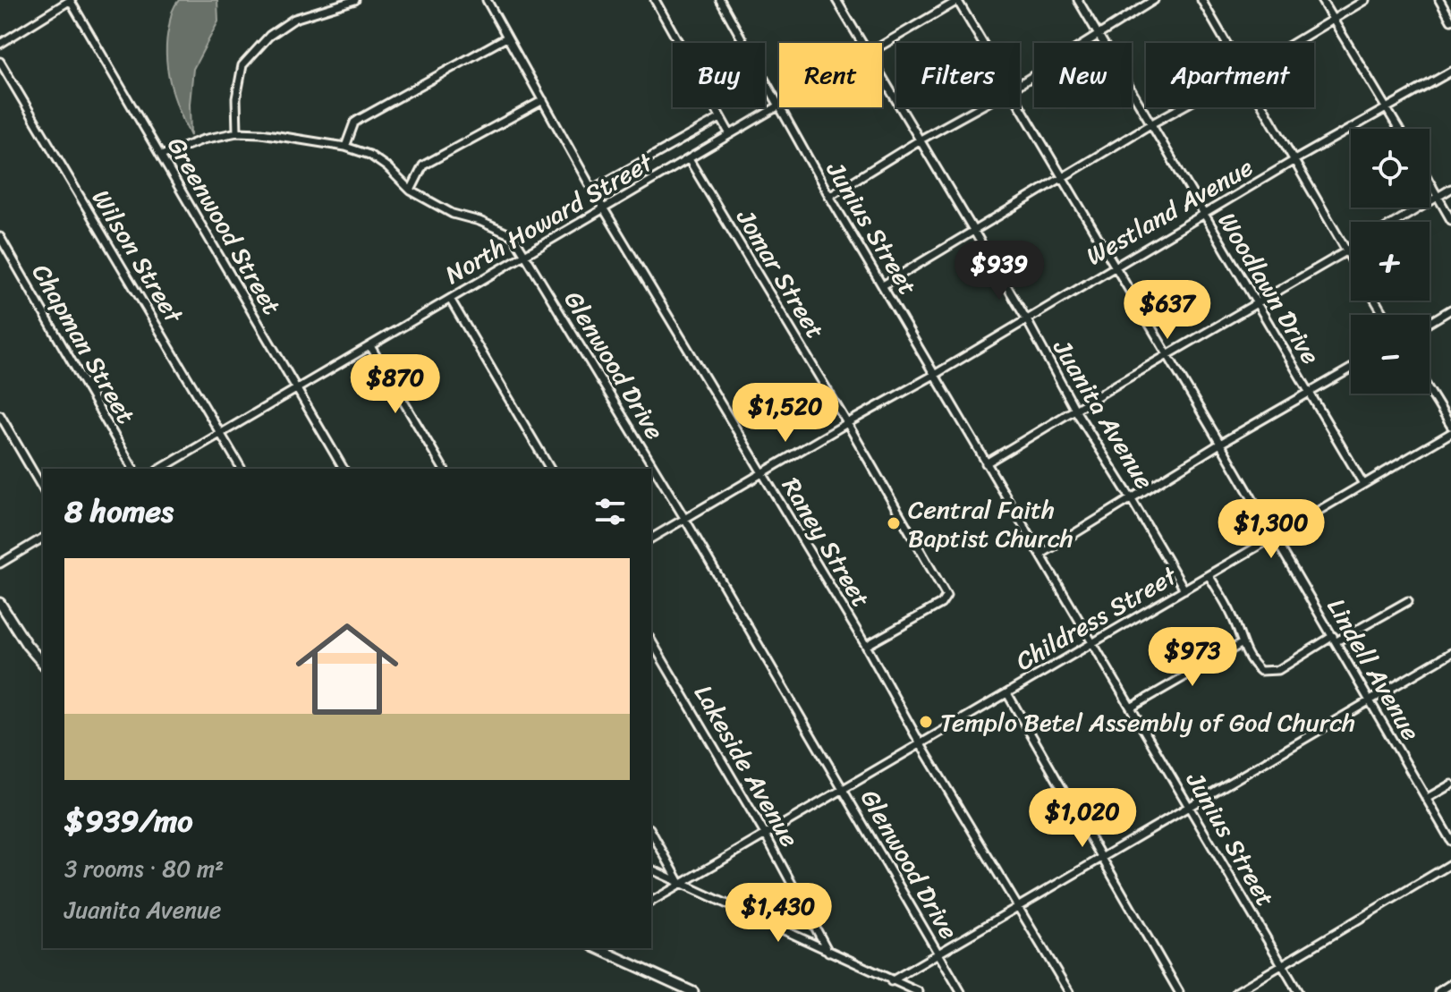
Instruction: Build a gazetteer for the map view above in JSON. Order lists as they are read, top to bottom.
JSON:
{
  "streets": {
    "street": [
      "Westland Avenue",
      "North Howard Street",
      "Greenwood Street",
      "Junius Street",
      "Wilson Street",
      "Jomar Street",
      "Woodlawn Drive",
      "Chapman Street",
      "Glenwood Drive",
      "Juanita Avenue",
      "Raney Street",
      "Childress Street",
      "Lindell Avenue",
      "Lakeside Avenue"
    ]
  },
  "crossings": [
    ["Westland Avenue", "Junius Street"],
    ["Westland Avenue", "Jomar Street"],
    ["Westland Avenue", "Woodlawn Drive"],
    ["Westland Avenue", "Glenwood Drive"],
    ["Westland Avenue", "Juanita Avenue"],
    ["Westland Avenue", "Raney Street"],
    ["Westland Avenue", "Lindell Avenue"],
    ["North Howard Street", "Greenwood Street"],
    ["North Howard Street", "Junius Street"],
    ["North Howard Street", "Wilson Street"],
    ["North Howard Street", "Jomar Street"],
    ["North Howard Street", "Glenwood Drive"],
    ["North Howard Street", "Raney Street"],
    ["North Howard Street", "Lindell Avenue"],
    ["Greenwood Street", "Glenwood Drive"],
    ["Junius Street", "Childress Street"],
    ["Jomar Street", "Raney Street"],
    ["Woodlawn Drive", "Childress Street"],
    ["Glenwood Drive", "Childress Street"],
    ["Juanita Avenue", "Childress Street"],
    ["Raney Street", "Childress Street"],
    ["Childress Street", "Lindell Avenue"],
    ["Childress Street", "Lakeside Avenue"]
  ],
  "places": ["Central Faith Baptist Church", "Templo Betel Assembly of God Church"],
  "page": {
    "chip": [
      "Buy",
      "Rent",
      "Filters",
      "New",
      "Apartment"
    ],
    "map_buttons": ["+", "−"],
    "price": [
      "$939",
      "$637",
      "$870",
      "$1,520",
      "$1,300",
      "$973",
      "$1,020",
      "$1,430"
    ],
    "heading": "8 homes",
    "list": [
      {
        "name": "$939/mo",
        "note": "3 rooms · 80 m² · Juanita Avenue"
      }
    ]
  }
}
